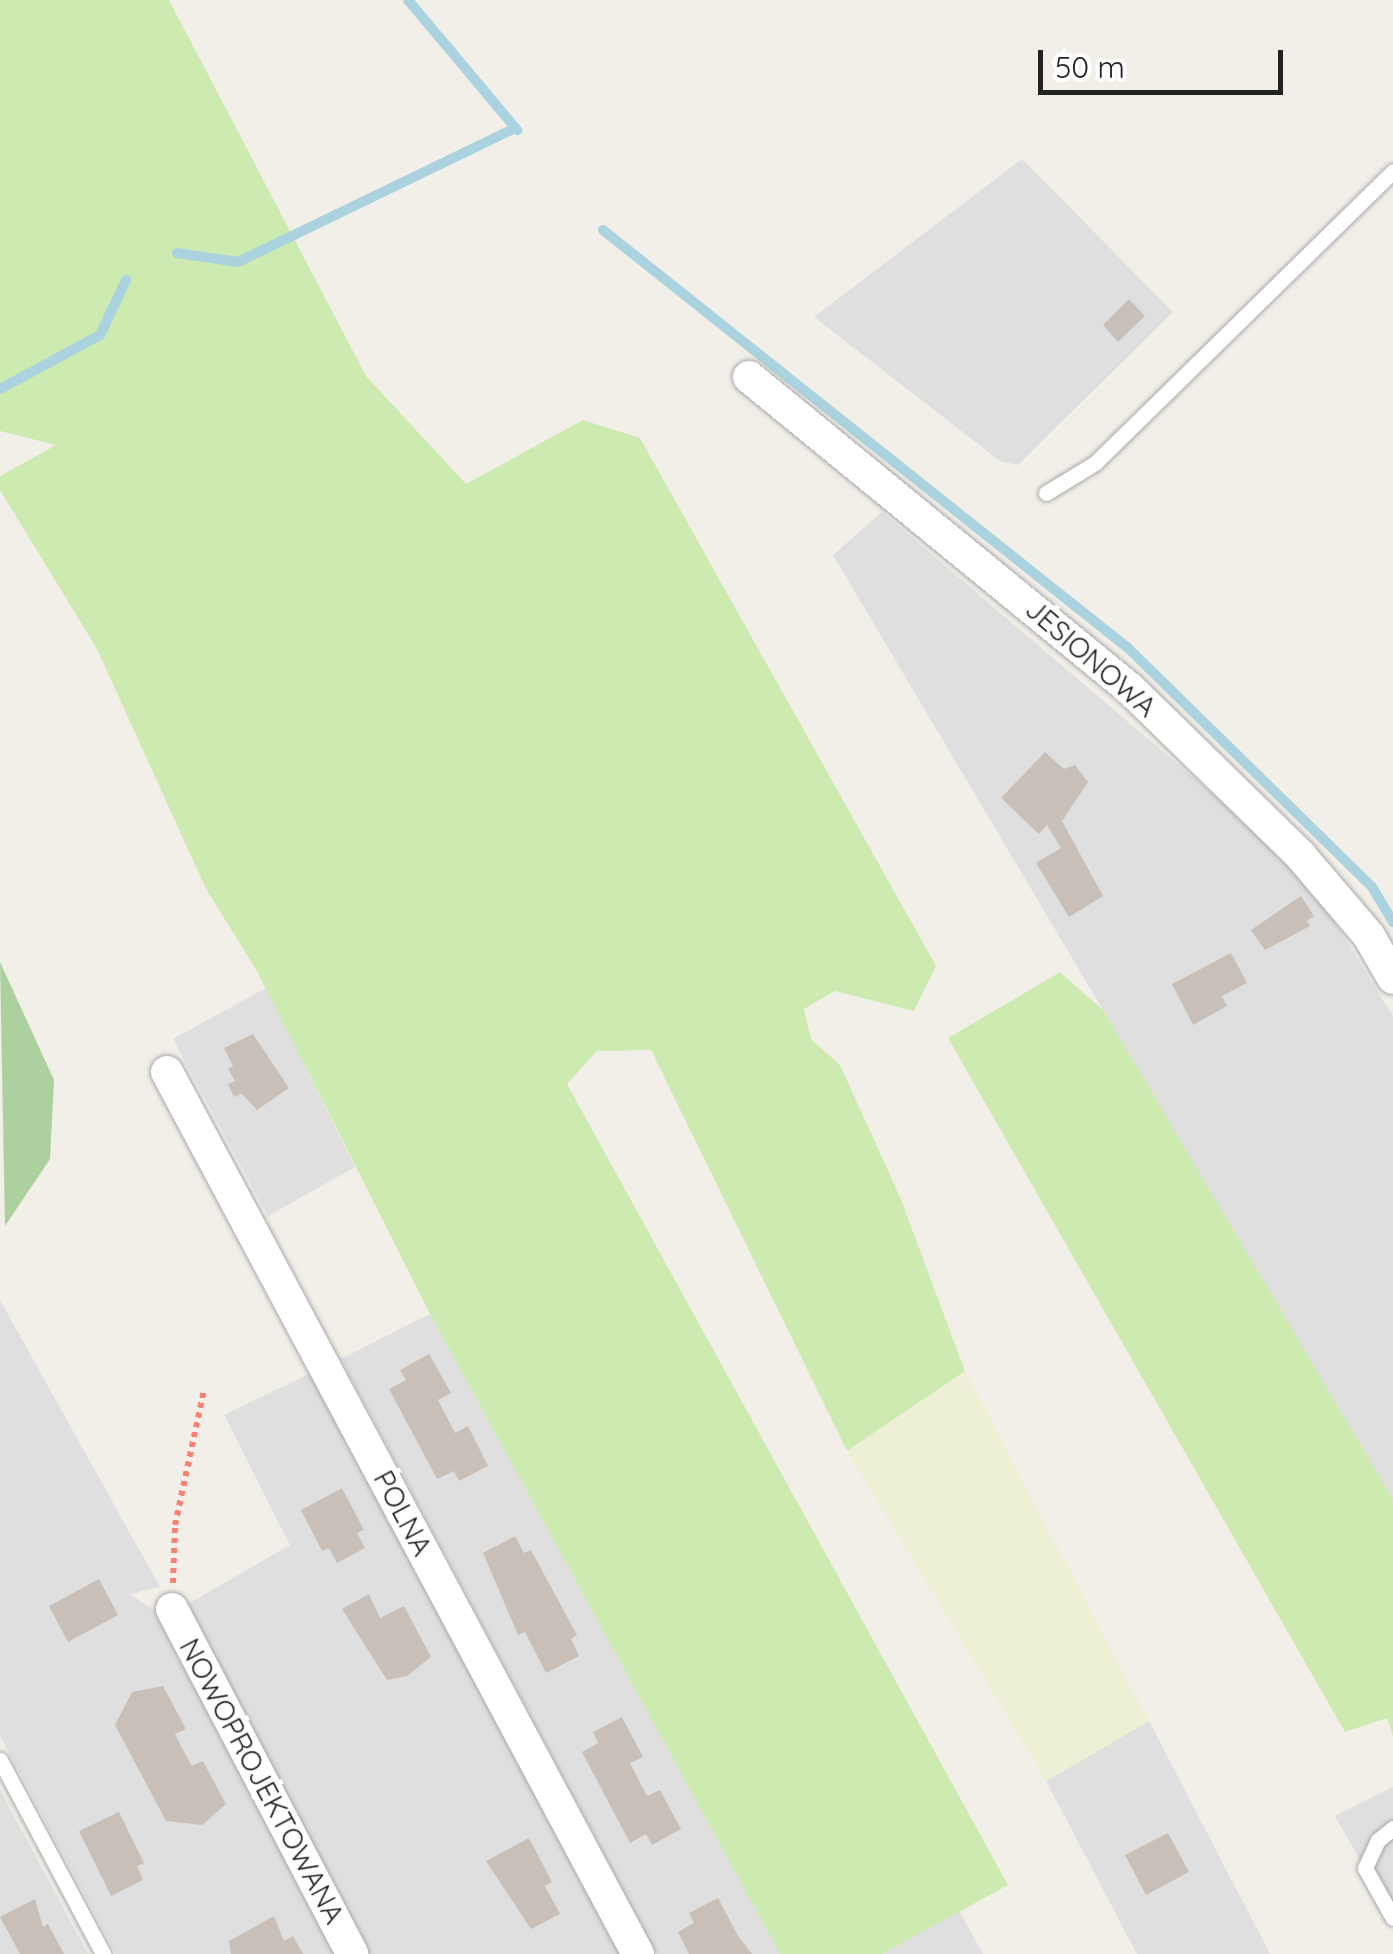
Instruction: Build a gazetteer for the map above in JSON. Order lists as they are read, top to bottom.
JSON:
{
  "streets": {
    "street": ["JESIONOWA", "POLNA", "NOWOPROJEKTOWANA"]
  },
  "scale_bar": "50 m"
}
